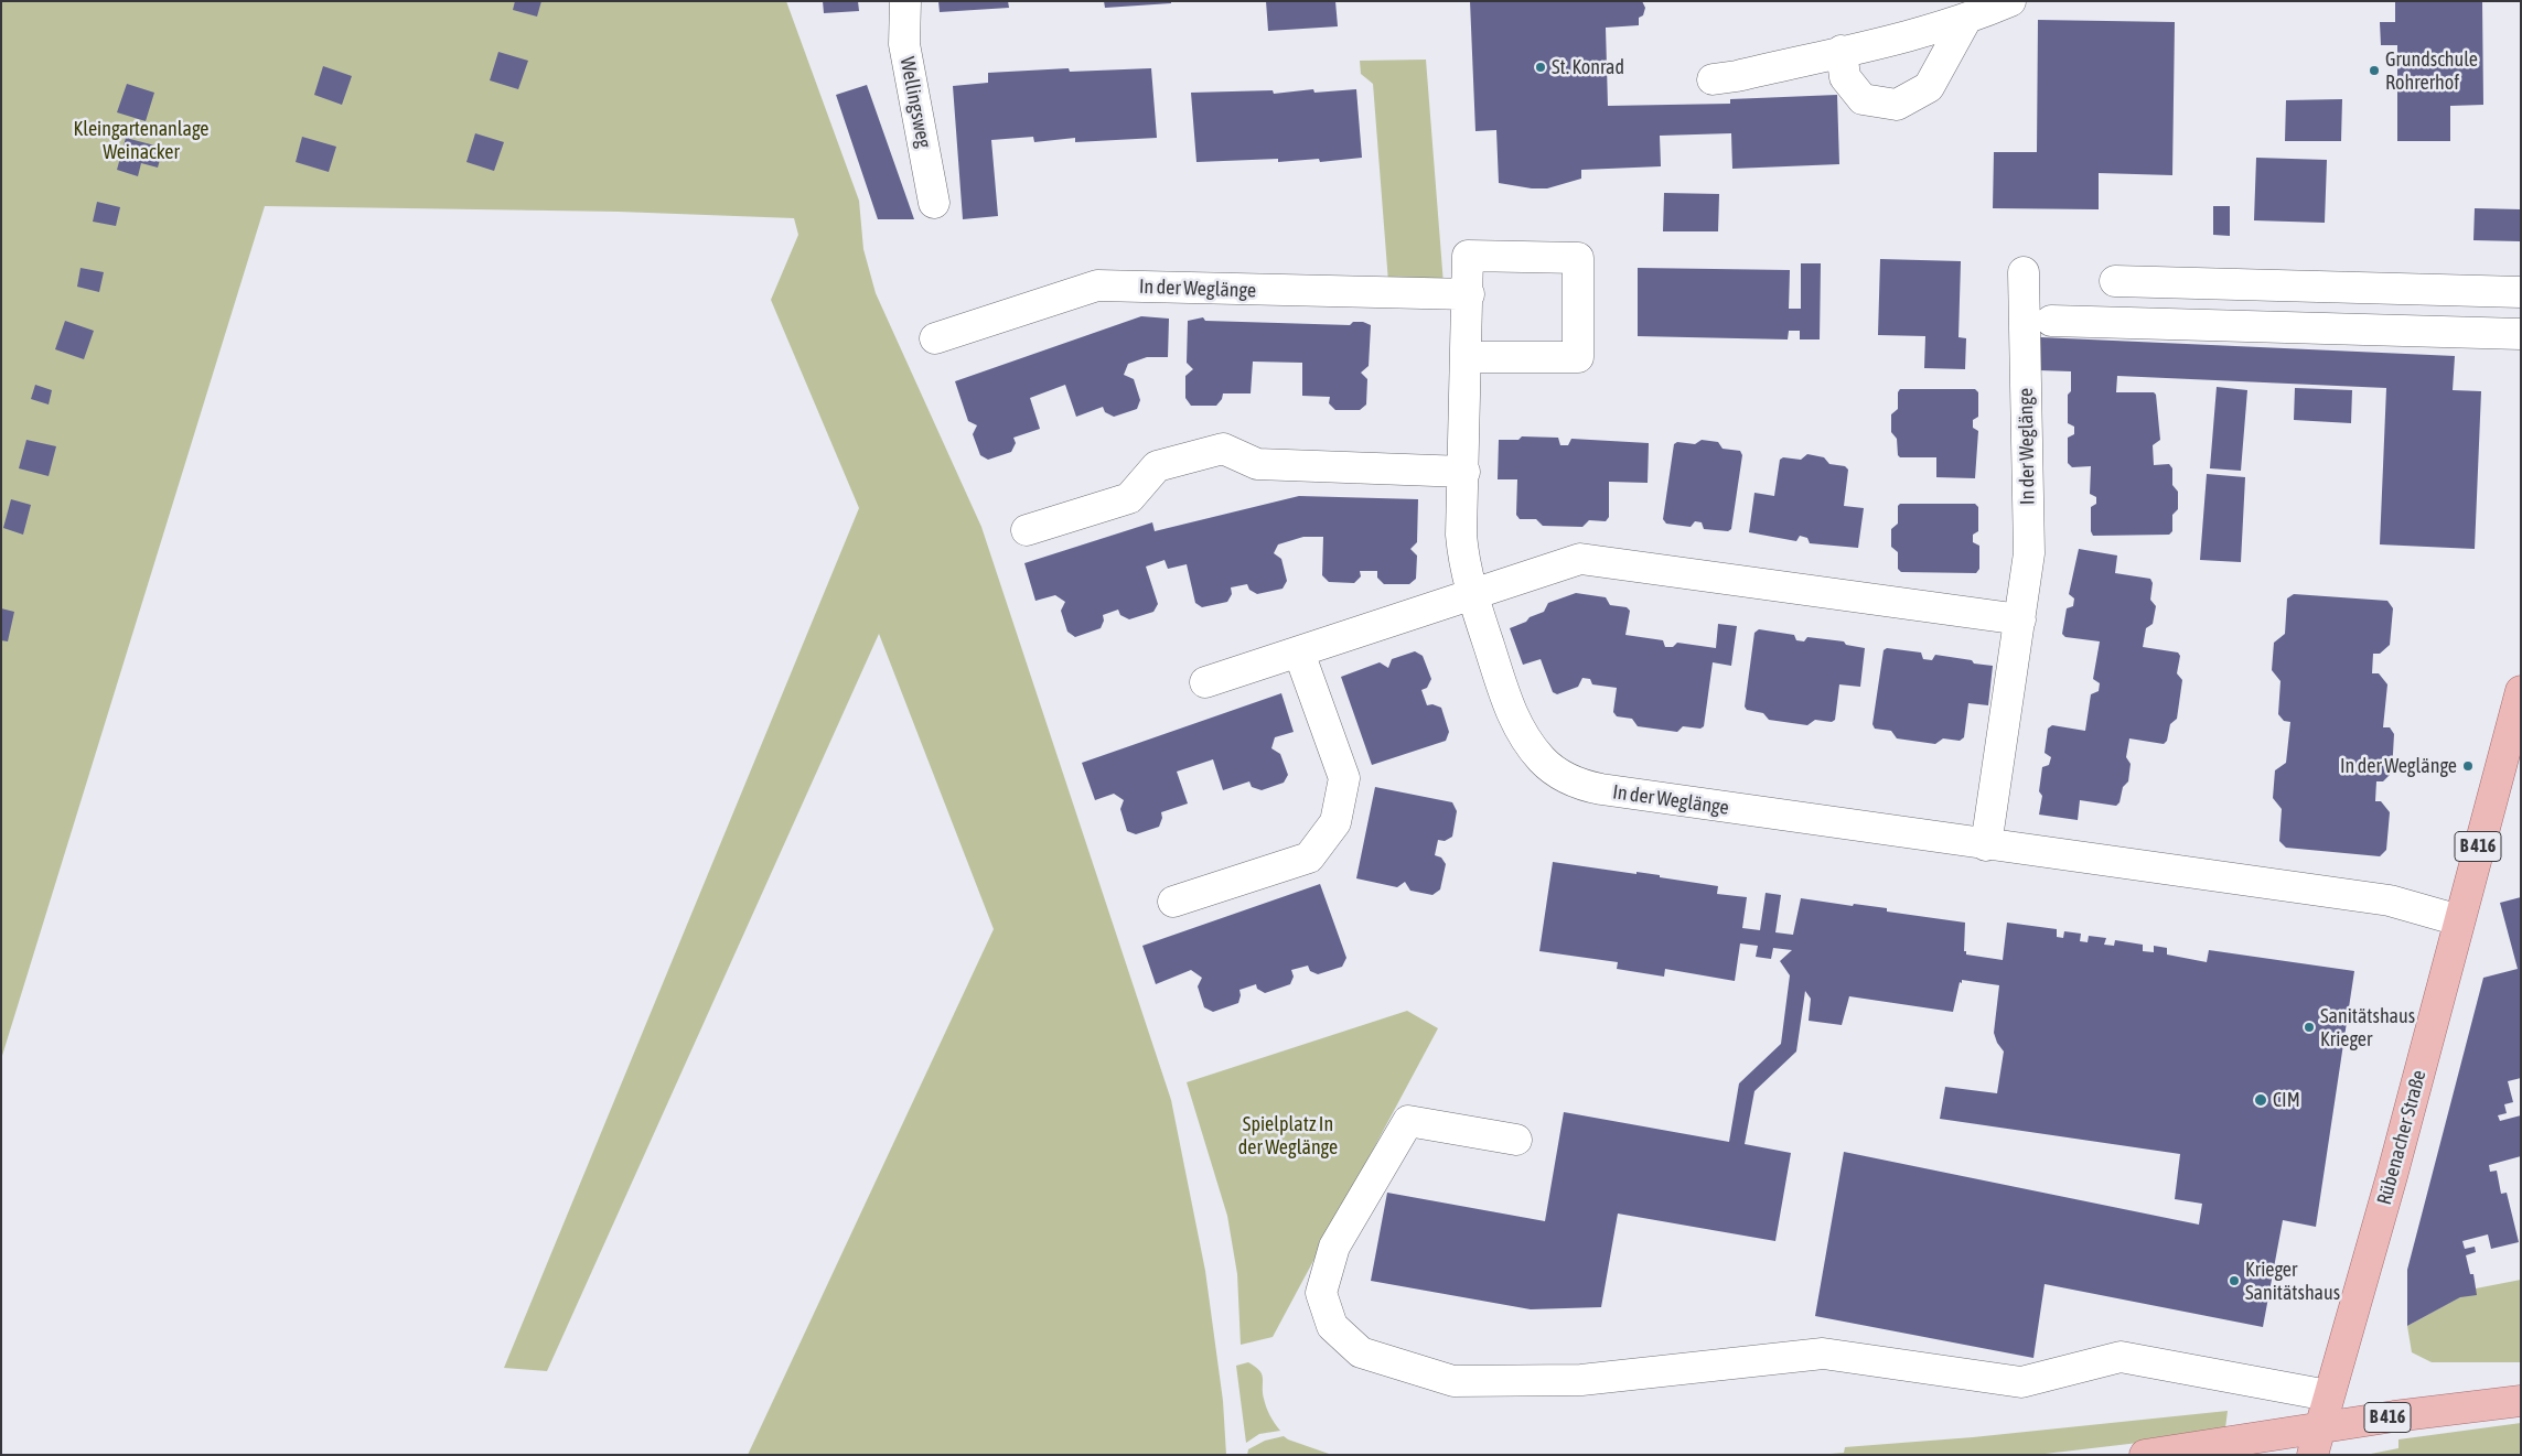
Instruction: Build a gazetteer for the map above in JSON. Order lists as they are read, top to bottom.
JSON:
{
  "streets": {
    "main road": ["B 416", "Rübenacher Straße"],
    "street": ["Wellingsweg", "In der Weglänge"]
  },
  "crossings": [
    ["In der Weglänge", "Rübenacher Straße"],
    ["B 416", "Rübenacher Straße"]
  ],
  "parks": ["Kleingartenanlage Weinacker", "Spielplatz In der Weglänge"],
  "places": [
    "St. Konrad",
    "Grundschule Rohrerhof",
    "In der Weglänge",
    "Sanitätshaus Krieger",
    "CIM",
    "Krieger Sanitätshaus"
  ]
}
